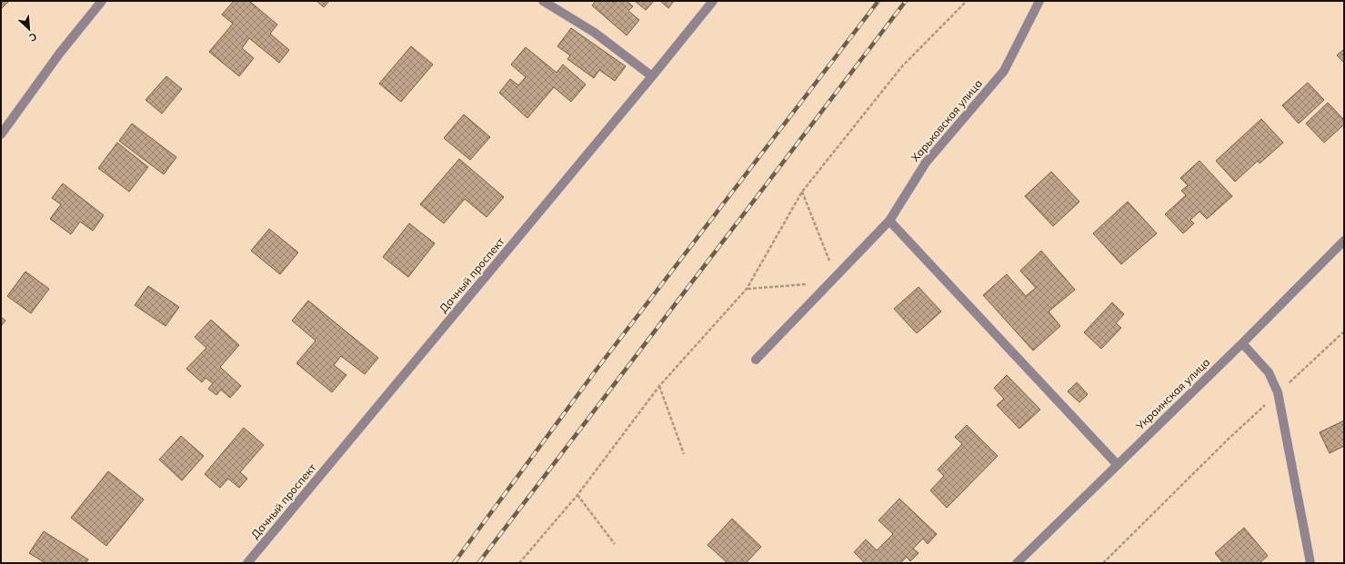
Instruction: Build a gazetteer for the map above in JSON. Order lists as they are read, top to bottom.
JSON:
{
  "streets": {
    "street": ["Харьковская улица", "Дачный проспект", "Украинская улица"]
  },
  "north": "bottom right"
}
